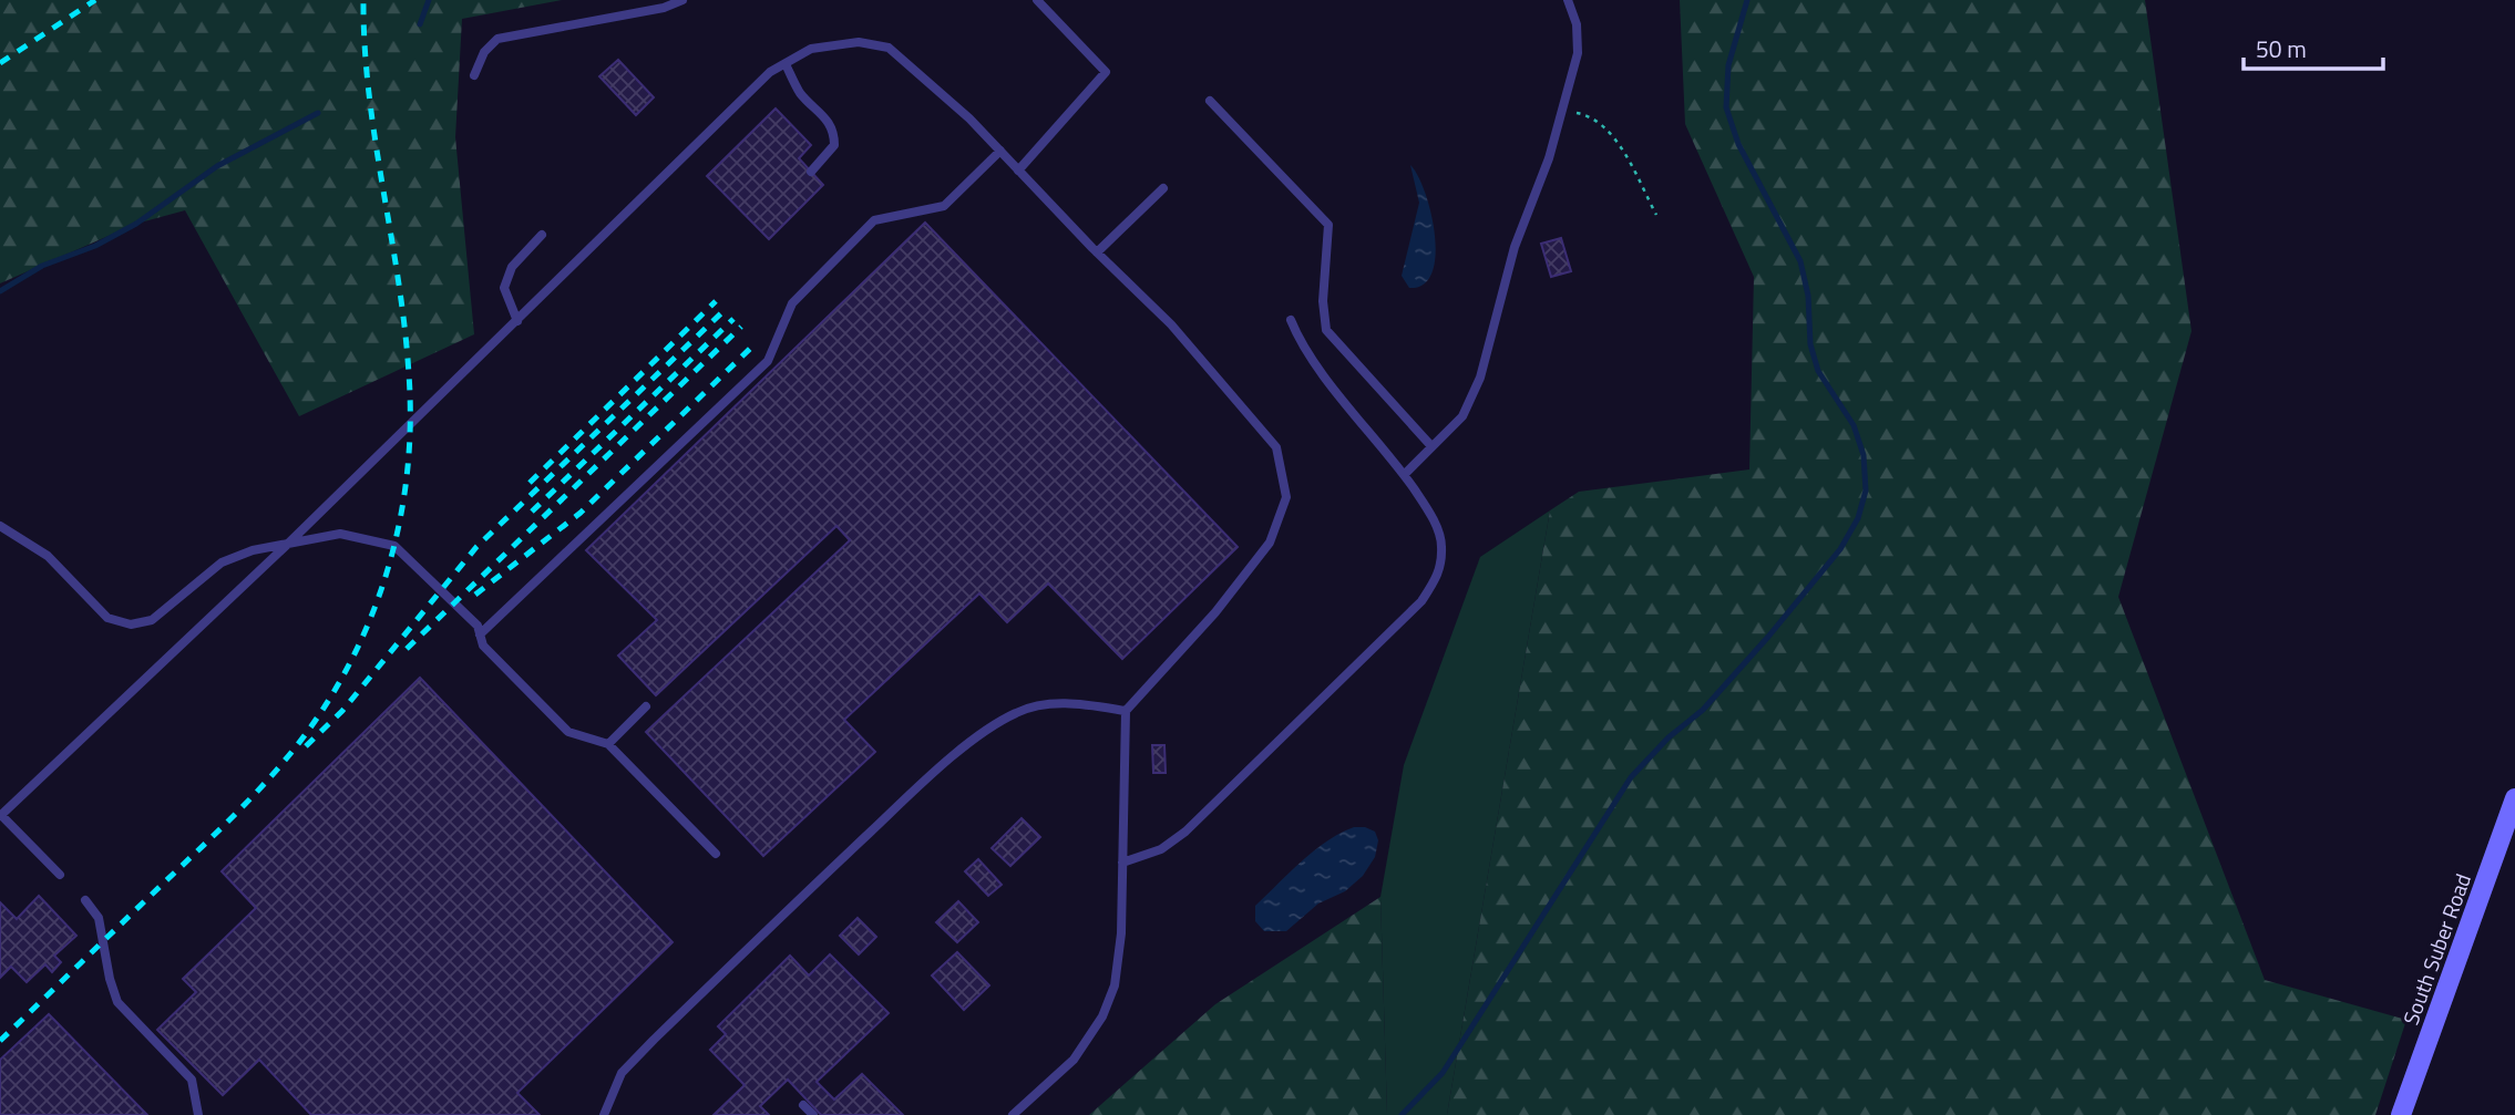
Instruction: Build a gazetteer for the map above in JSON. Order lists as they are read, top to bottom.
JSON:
{
  "streets": {
    "street": ["South Suber Road"]
  },
  "scale_bar": "50 m"
}
